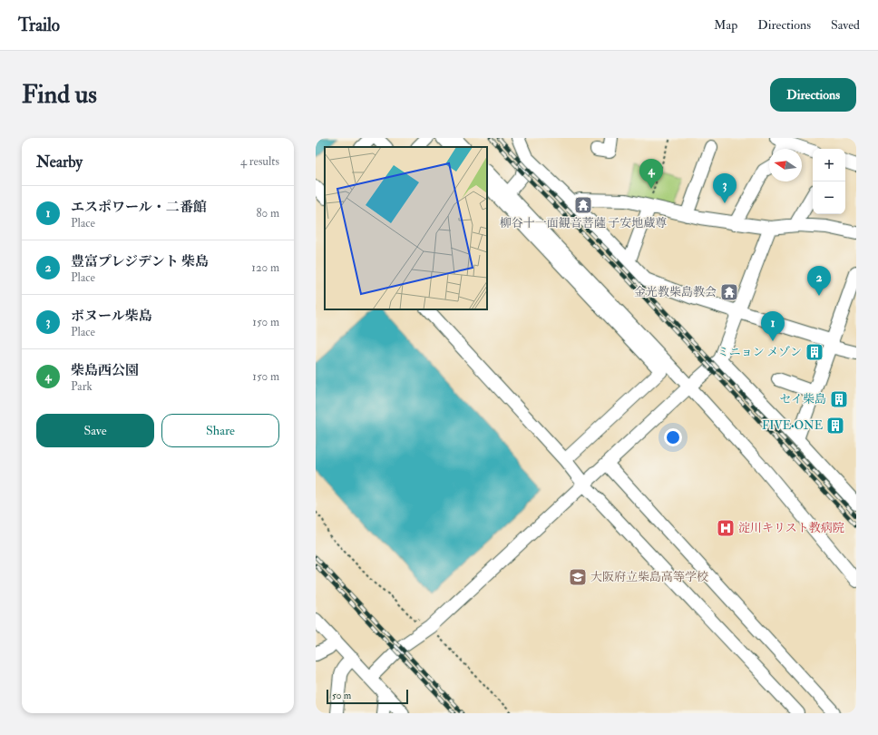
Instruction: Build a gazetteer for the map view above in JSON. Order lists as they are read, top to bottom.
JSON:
{
  "places": {
    "temple": ["柳谷十一面観音菩薩 子安地蔵尊", "金光教柴島教会"],
    "building": ["ミニョン メゾン", "セイ柴島", "FIVE•ONE"],
    "hospital": ["淀川キリスト教病院"],
    "school or university": ["大阪府立柴島高等学校"]
  },
  "scale_bar": "50 m",
  "north": "left",
  "page": {
    "header": "Trailo",
    "nav": ["Map", "Directions", "Saved"],
    "buttons": [
      "Directions",
      ["Save", "Share"]
    ],
    "title": "Find us",
    "heading": ["Nearby", "4 results"],
    "map_buttons": ["+", "−"],
    "pins": [
      "4",
      "3",
      "2",
      "1"
    ],
    "list": [
      {
        "mark": "1",
        "name": "エスポワール・二番館",
        "note": "Place",
        "value": "80 m"
      },
      {
        "mark": "2",
        "name": "豊富プレジデント 柴島",
        "note": "Place",
        "value": "120 m"
      },
      {
        "mark": "3",
        "name": "ボヌール柴島",
        "note": "Place",
        "value": "150 m"
      },
      {
        "mark": "4",
        "name": "柴島西公園",
        "note": "Park",
        "value": "150 m"
      }
    ],
    "scale": "50 m"
  }
}
